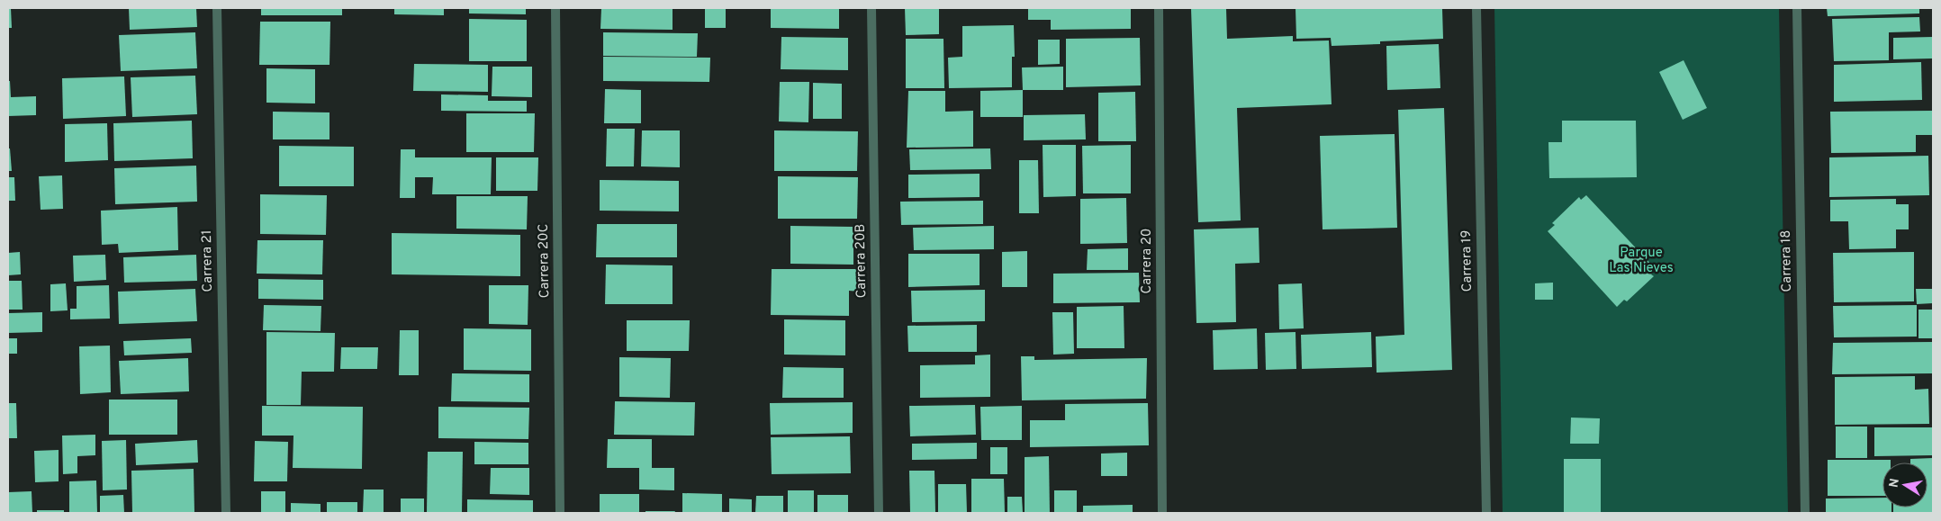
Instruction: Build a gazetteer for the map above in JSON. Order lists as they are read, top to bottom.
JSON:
{
  "streets": {
    "street": [
      "Carrera 21",
      "Carrera 20C",
      "Carrera 20B",
      "Carrera 20",
      "Carrera 19",
      "Carrera 18"
    ]
  },
  "parks": ["Parque Las Nieves"],
  "north": "left"
}
